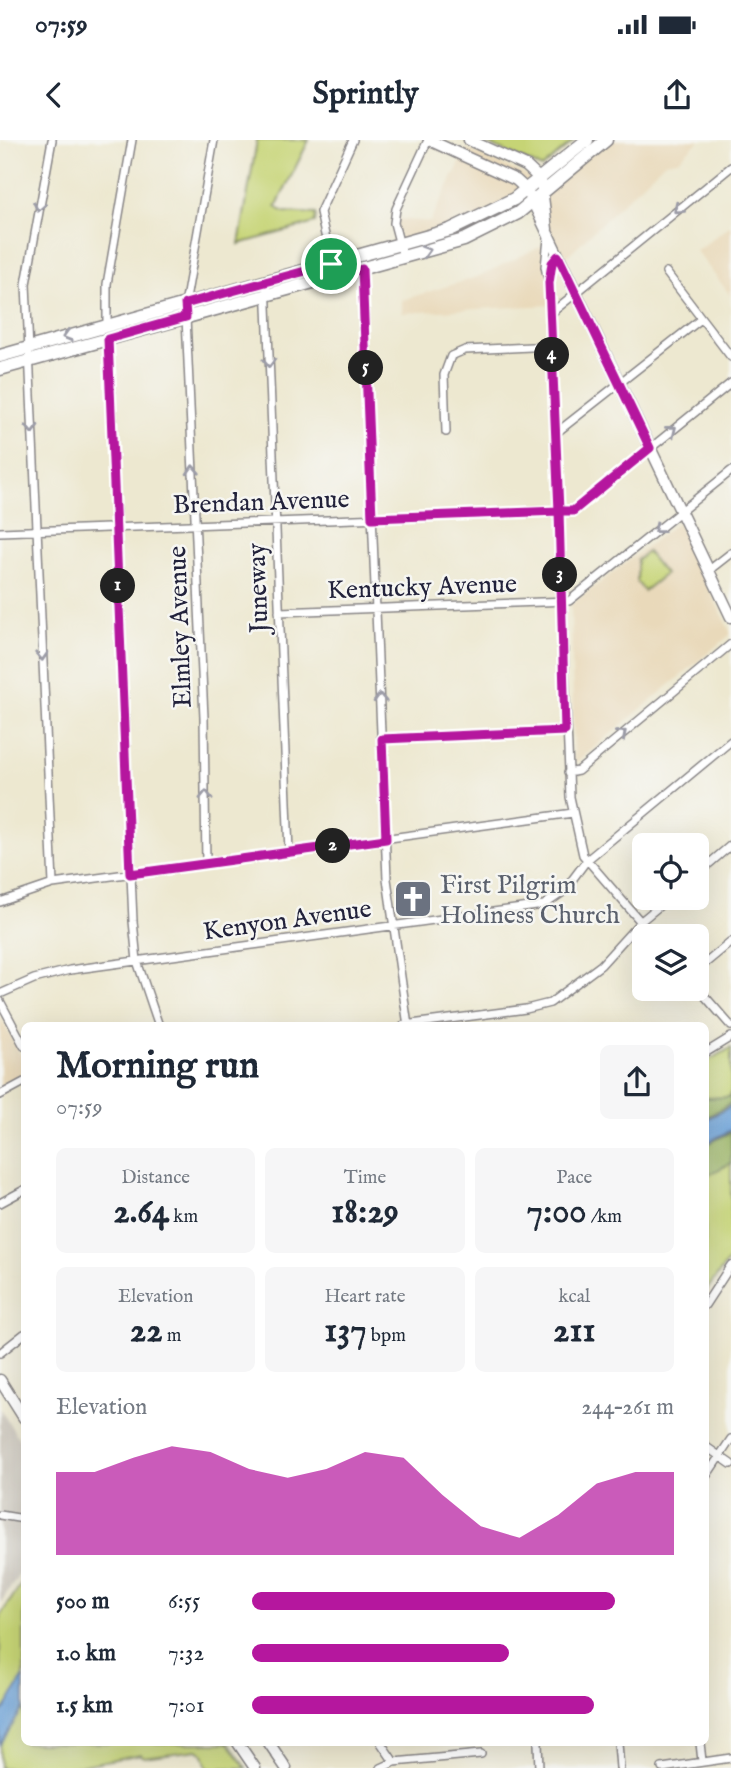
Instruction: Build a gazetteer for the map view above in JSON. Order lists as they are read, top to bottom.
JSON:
{
  "streets": {
    "street": [
      "Brendan Avenue",
      "Kentucky Avenue",
      "Juneway",
      "Elmley Avenue",
      "Kenyon Avenue"
    ]
  },
  "crossings": [
    ["Brendan Avenue", "Juneway"],
    ["Brendan Avenue", "Elmley Avenue"],
    ["Kentucky Avenue", "Juneway"]
  ],
  "one_way": ["Juneway", "Elmley Avenue"],
  "places": {
    "church": ["First Pilgrim Holiness Church"]
  },
  "page": {
    "status": "07:59",
    "header": "Sprintly",
    "pins": [
      "4",
      "5",
      "3",
      "1",
      "2"
    ],
    "heading": ["Morning run", "07:59"],
    "stats": [
      ["Distance", "2.64 km"],
      ["Time", "18:29"],
      ["Pace", "7:00 /km"],
      ["Elevation", "22 m"],
      ["Heart rate", "137 bpm"],
      ["kcal", "211"]
    ],
    "chart": ["Elevation", "244–261 m"],
    "list": [
      {
        "name": "500 m",
        "note": "6:55"
      },
      {
        "name": "1.0 km",
        "note": "7:32"
      },
      {
        "name": "1.5 km",
        "note": "7:01"
      }
    ]
  }
}
